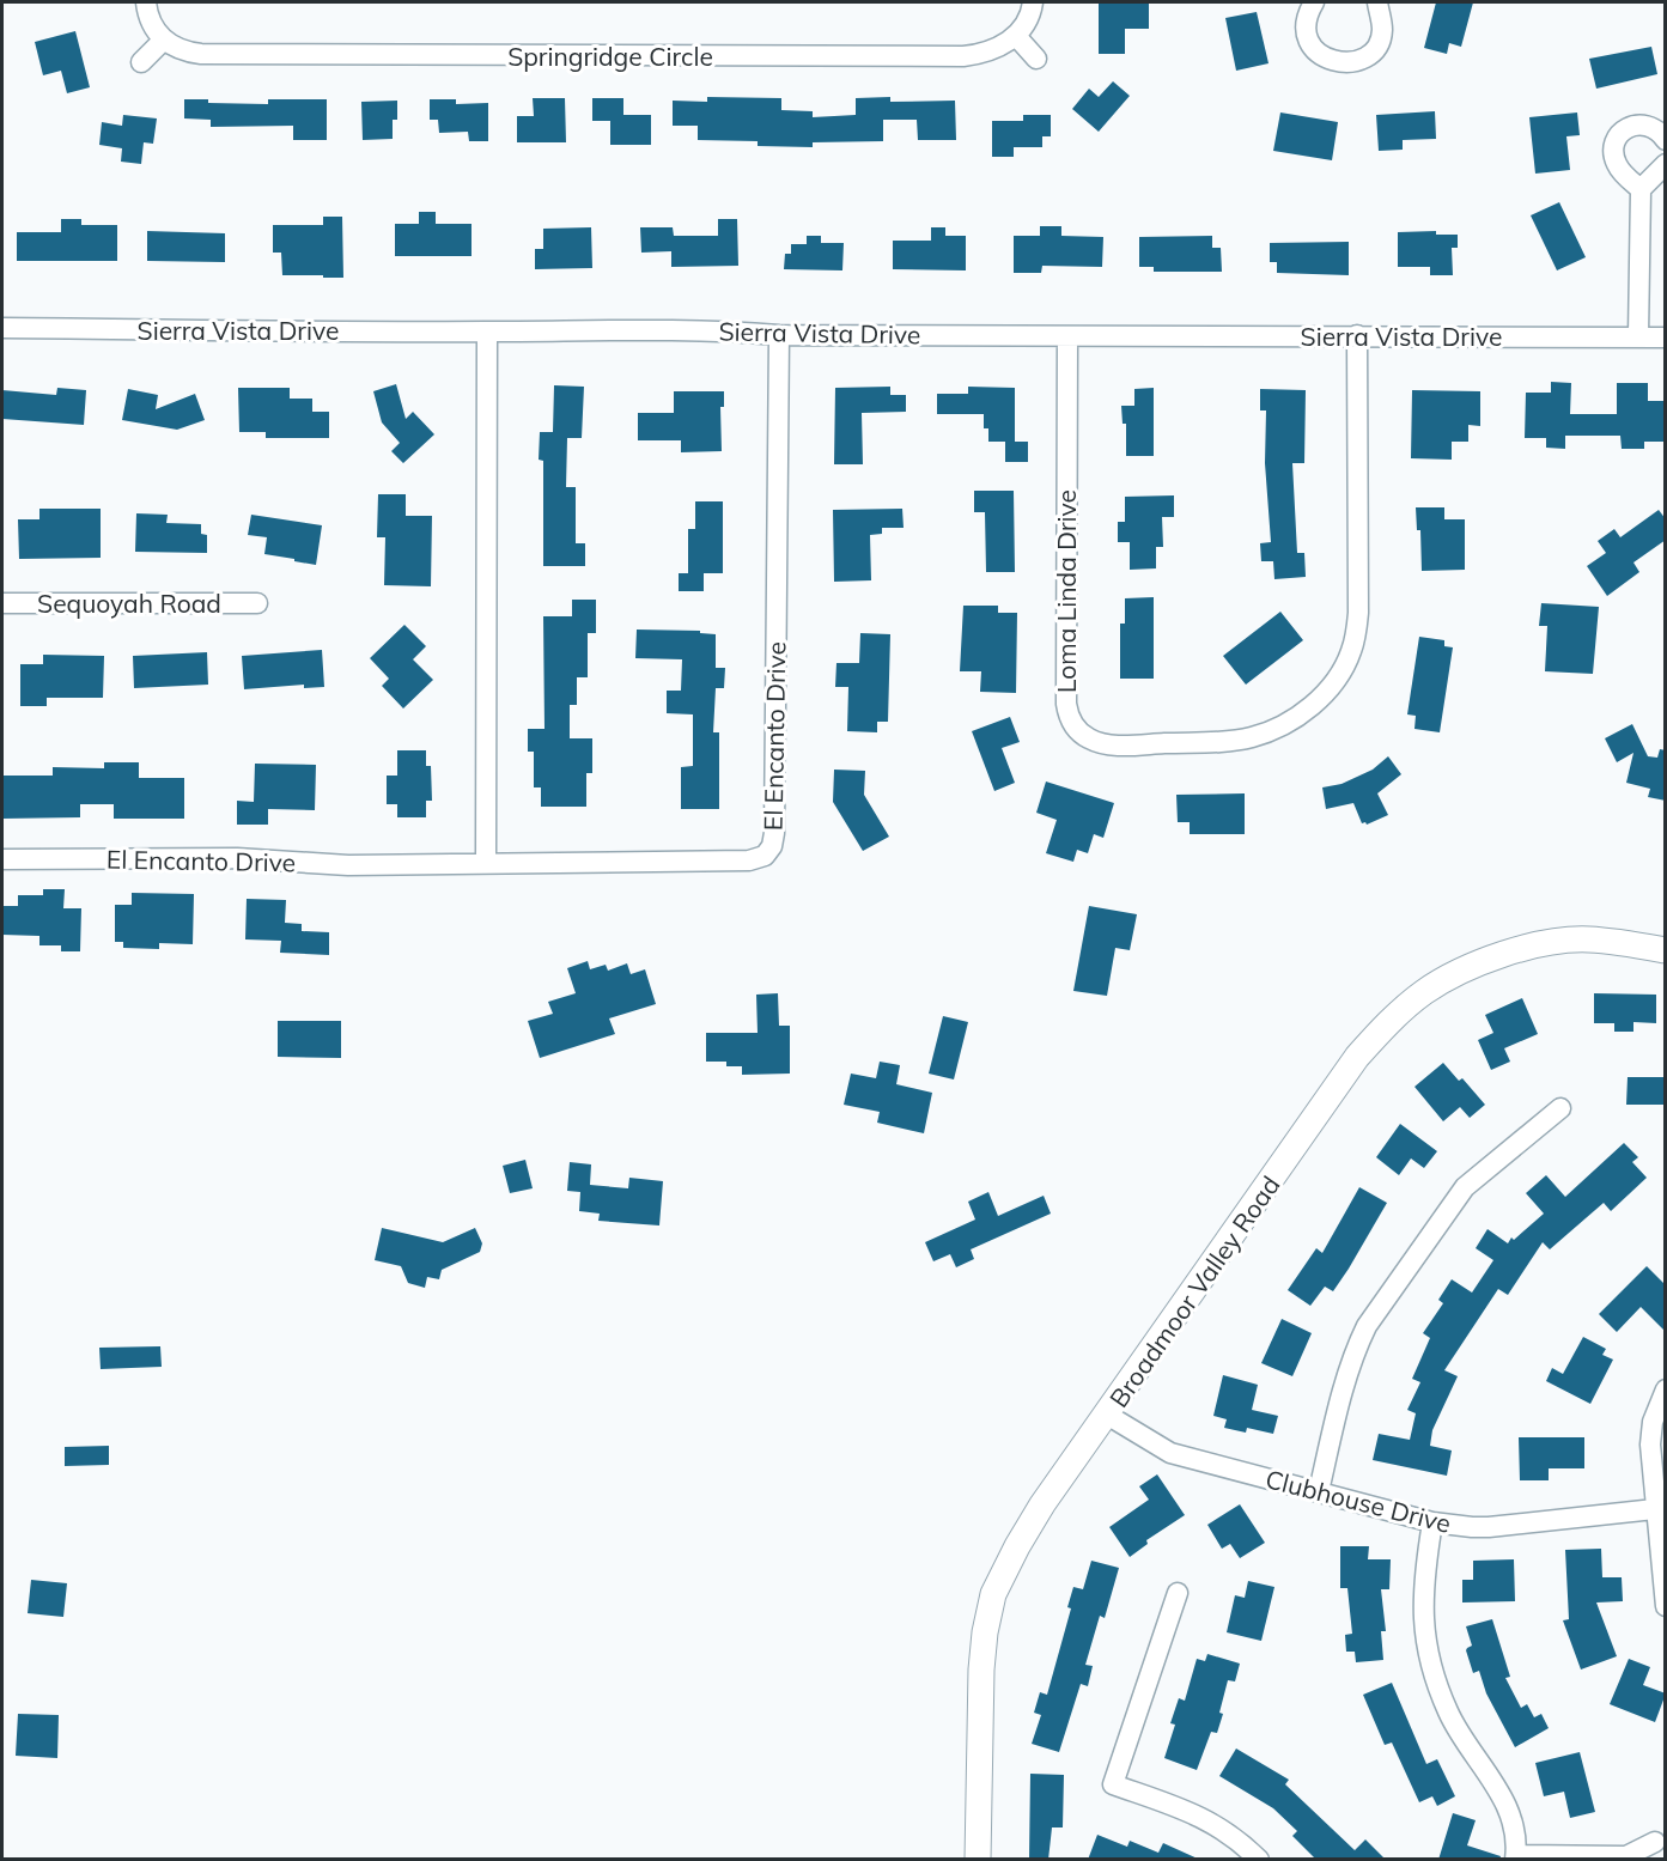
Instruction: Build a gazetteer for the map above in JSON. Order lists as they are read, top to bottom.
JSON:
{
  "streets": {
    "street": [
      "Springridge Circle",
      "Sierra Vista Drive",
      "Loma Linda Drive",
      "Sequoyah Road",
      "El Encanto Drive",
      "Broadmoor Valley Road",
      "Clubhouse Drive"
    ]
  },
  "crossings": [
    ["Sierra Vista Drive", "Loma Linda Drive"],
    ["Sierra Vista Drive", "El Encanto Drive"],
    ["Broadmoor Valley Road", "Clubhouse Drive"]
  ]
}
